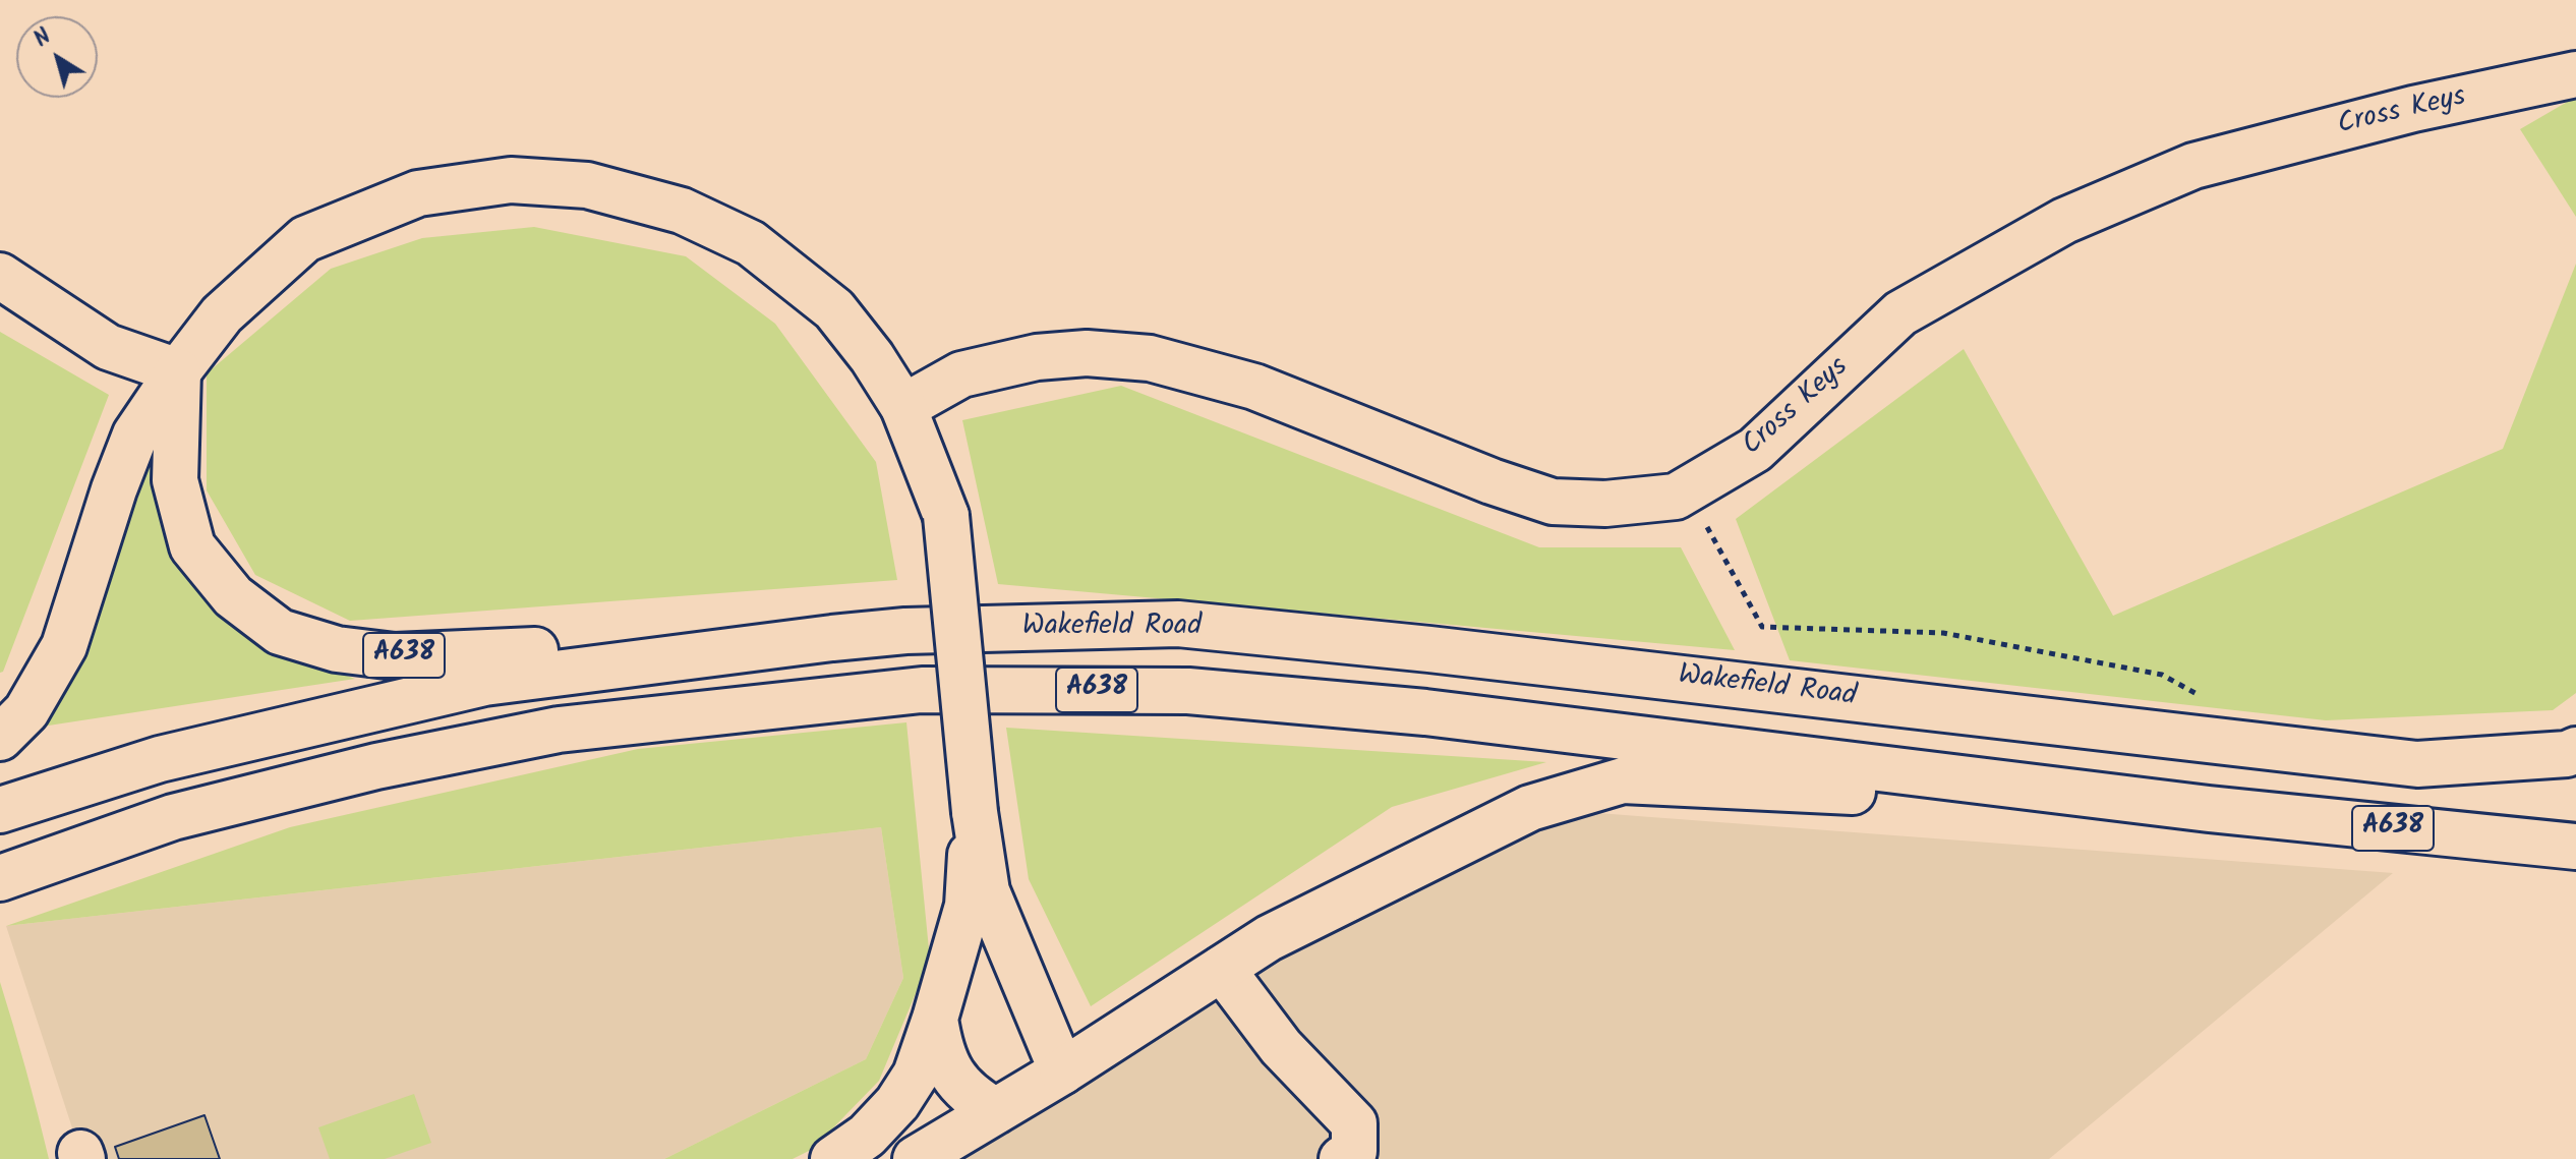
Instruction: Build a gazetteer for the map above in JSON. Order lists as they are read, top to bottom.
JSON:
{
  "streets": {
    "main road": ["Cross Keys", "Wakefield Road", "A638"]
  },
  "crossings": [
    ["Wakefield Road", "A638"]
  ],
  "north": "top left"
}
